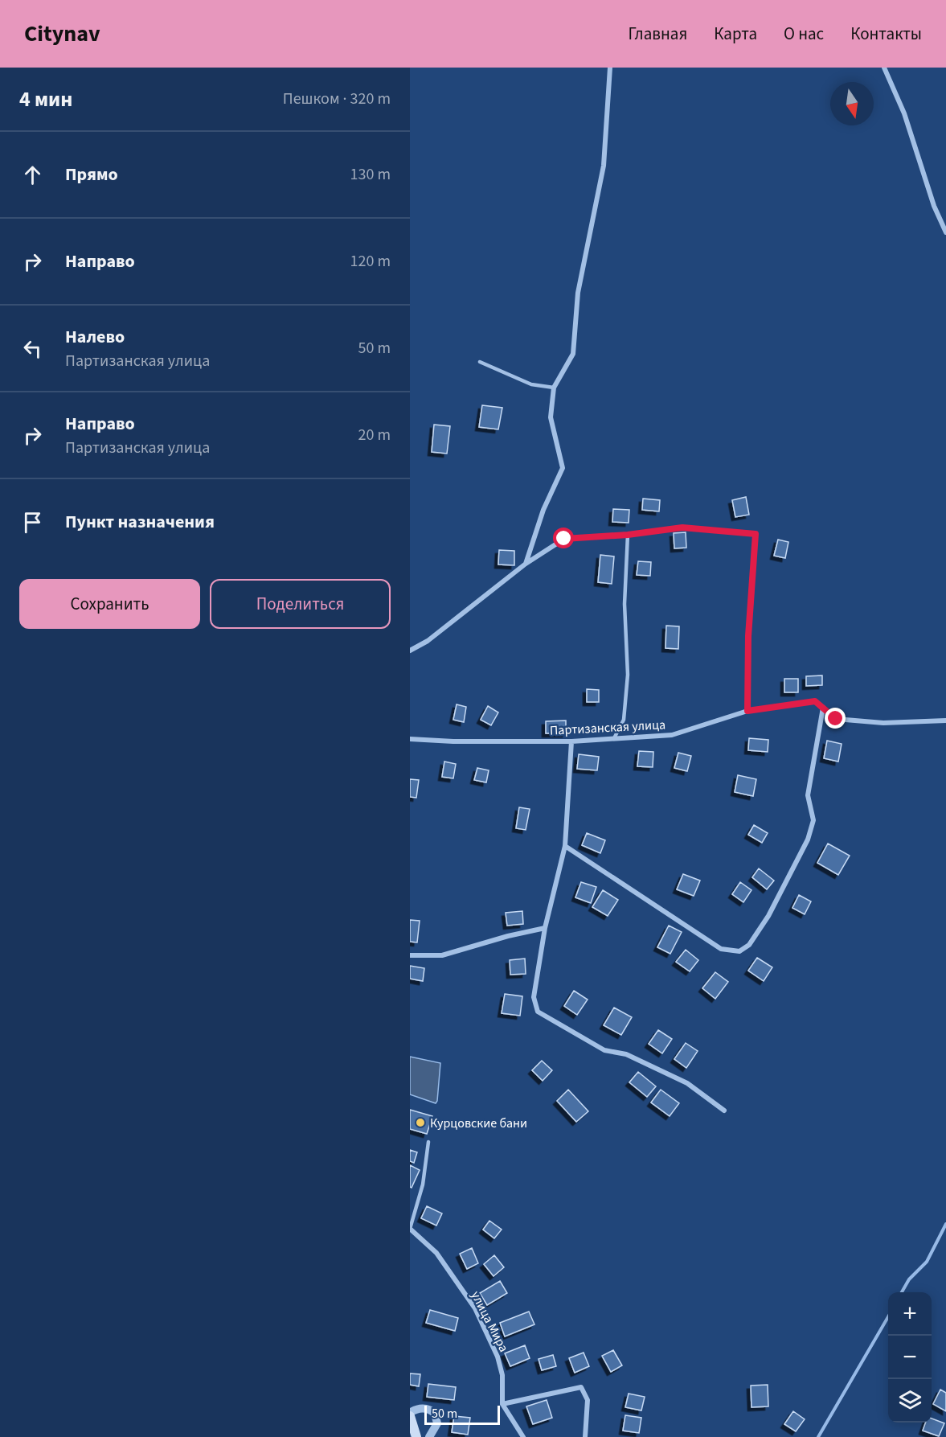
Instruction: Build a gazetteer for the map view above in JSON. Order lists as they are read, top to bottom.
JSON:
{
  "streets": {
    "street": ["Партизанская улица", "улица Мира"]
  },
  "places": ["Курцовские бани"],
  "scale_bar": "50 m",
  "north": "bottom",
  "page": {
    "header": "Citynav",
    "nav": [
      "Главная",
      "Карта",
      "О нас",
      "Контакты"
    ],
    "heading": ["4 мин", "Пешком · 320 m"],
    "list": [
      ["Прямо", "130 m"],
      ["Направо", "120 m"],
      ["Налево", "Партизанская улица", "50 m"],
      ["Направо", "Партизанская улица", "20 m"],
      "Пункт назначения"
    ],
    "buttons": ["Сохранить", "Поделиться"],
    "map_buttons": ["+", "−"],
    "scale": "50 m"
  }
}
